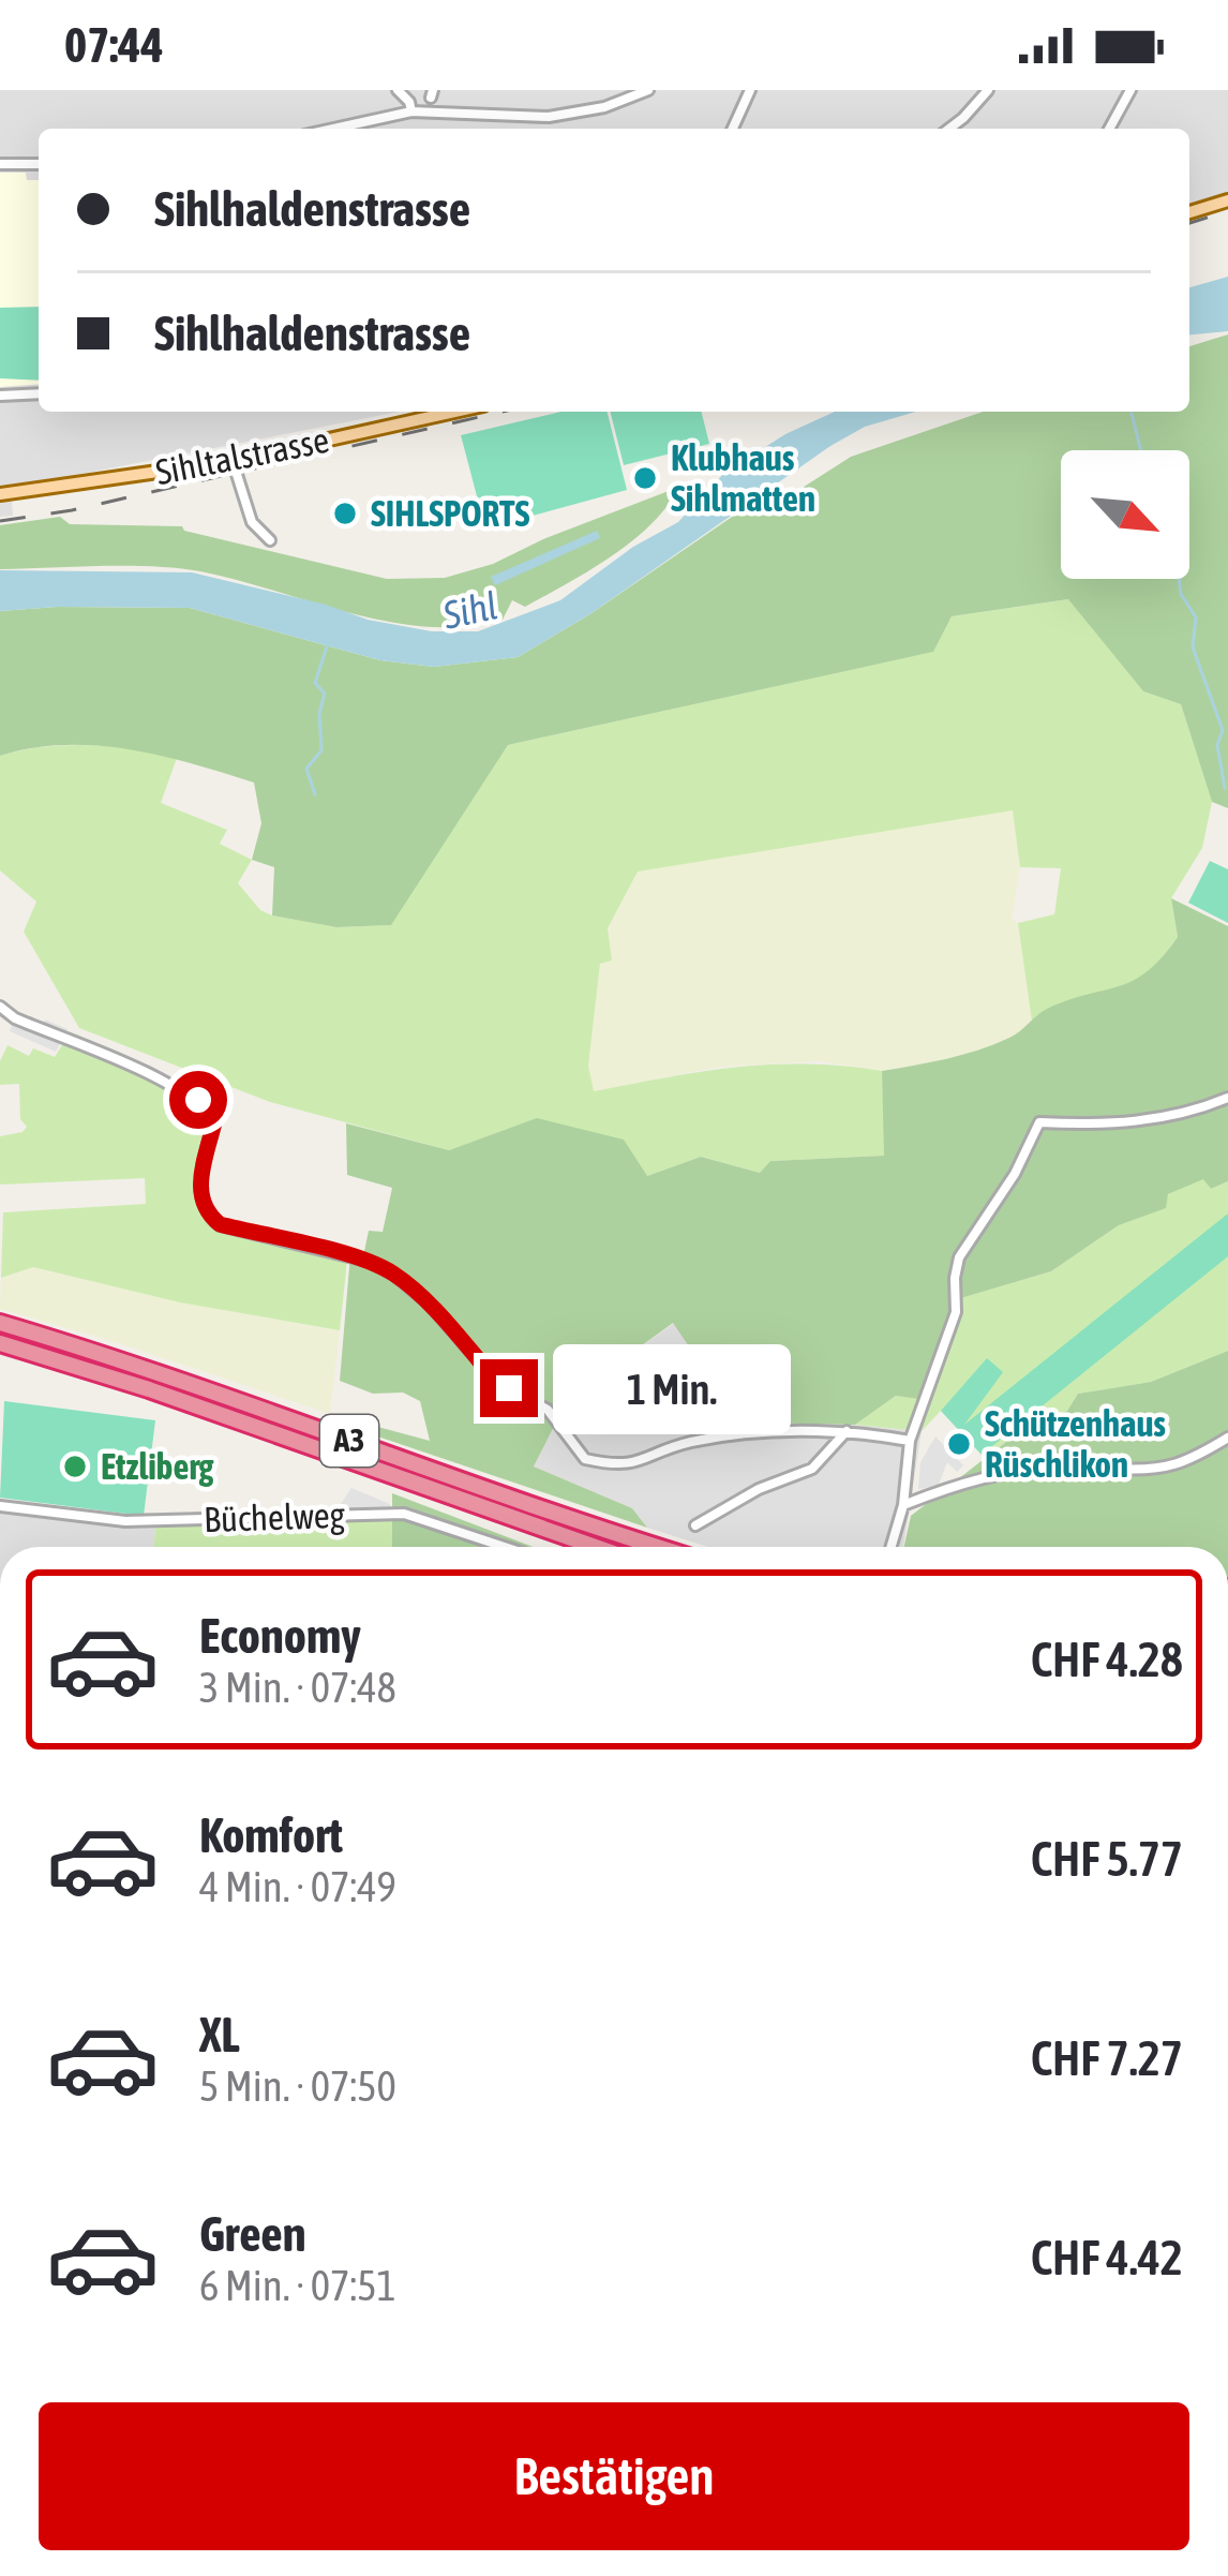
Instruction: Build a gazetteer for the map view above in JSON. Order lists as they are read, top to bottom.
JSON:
{
  "streets": {
    "highway": ["A3"],
    "main road": ["Sihltalstrasse"],
    "street": ["Büchelweg"]
  },
  "water": ["Sihl"],
  "places": [
    "Klubhaus Sihlmatten",
    "SIHLSPORTS",
    "Schützenhaus Rüschlikon",
    "Etzliberg"
  ],
  "north": "bottom right",
  "page": {
    "status": "07:44",
    "banner": ["Sihlhaldenstrasse", "Sihlhaldenstrasse"],
    "bubble": "1 Min.",
    "list": [
      {
        "name": "Economy",
        "note": "3 Min. · 07:48",
        "value": "CHF 4.28"
      },
      {
        "name": "Komfort",
        "note": "4 Min. · 07:49",
        "value": "CHF 5.77"
      },
      {
        "name": "XL",
        "note": "5 Min. · 07:50",
        "value": "CHF 7.27"
      },
      {
        "name": "Green",
        "note": "6 Min. · 07:51",
        "value": "CHF 4.42"
      }
    ],
    "buttons": "Bestätigen"
  }
}
